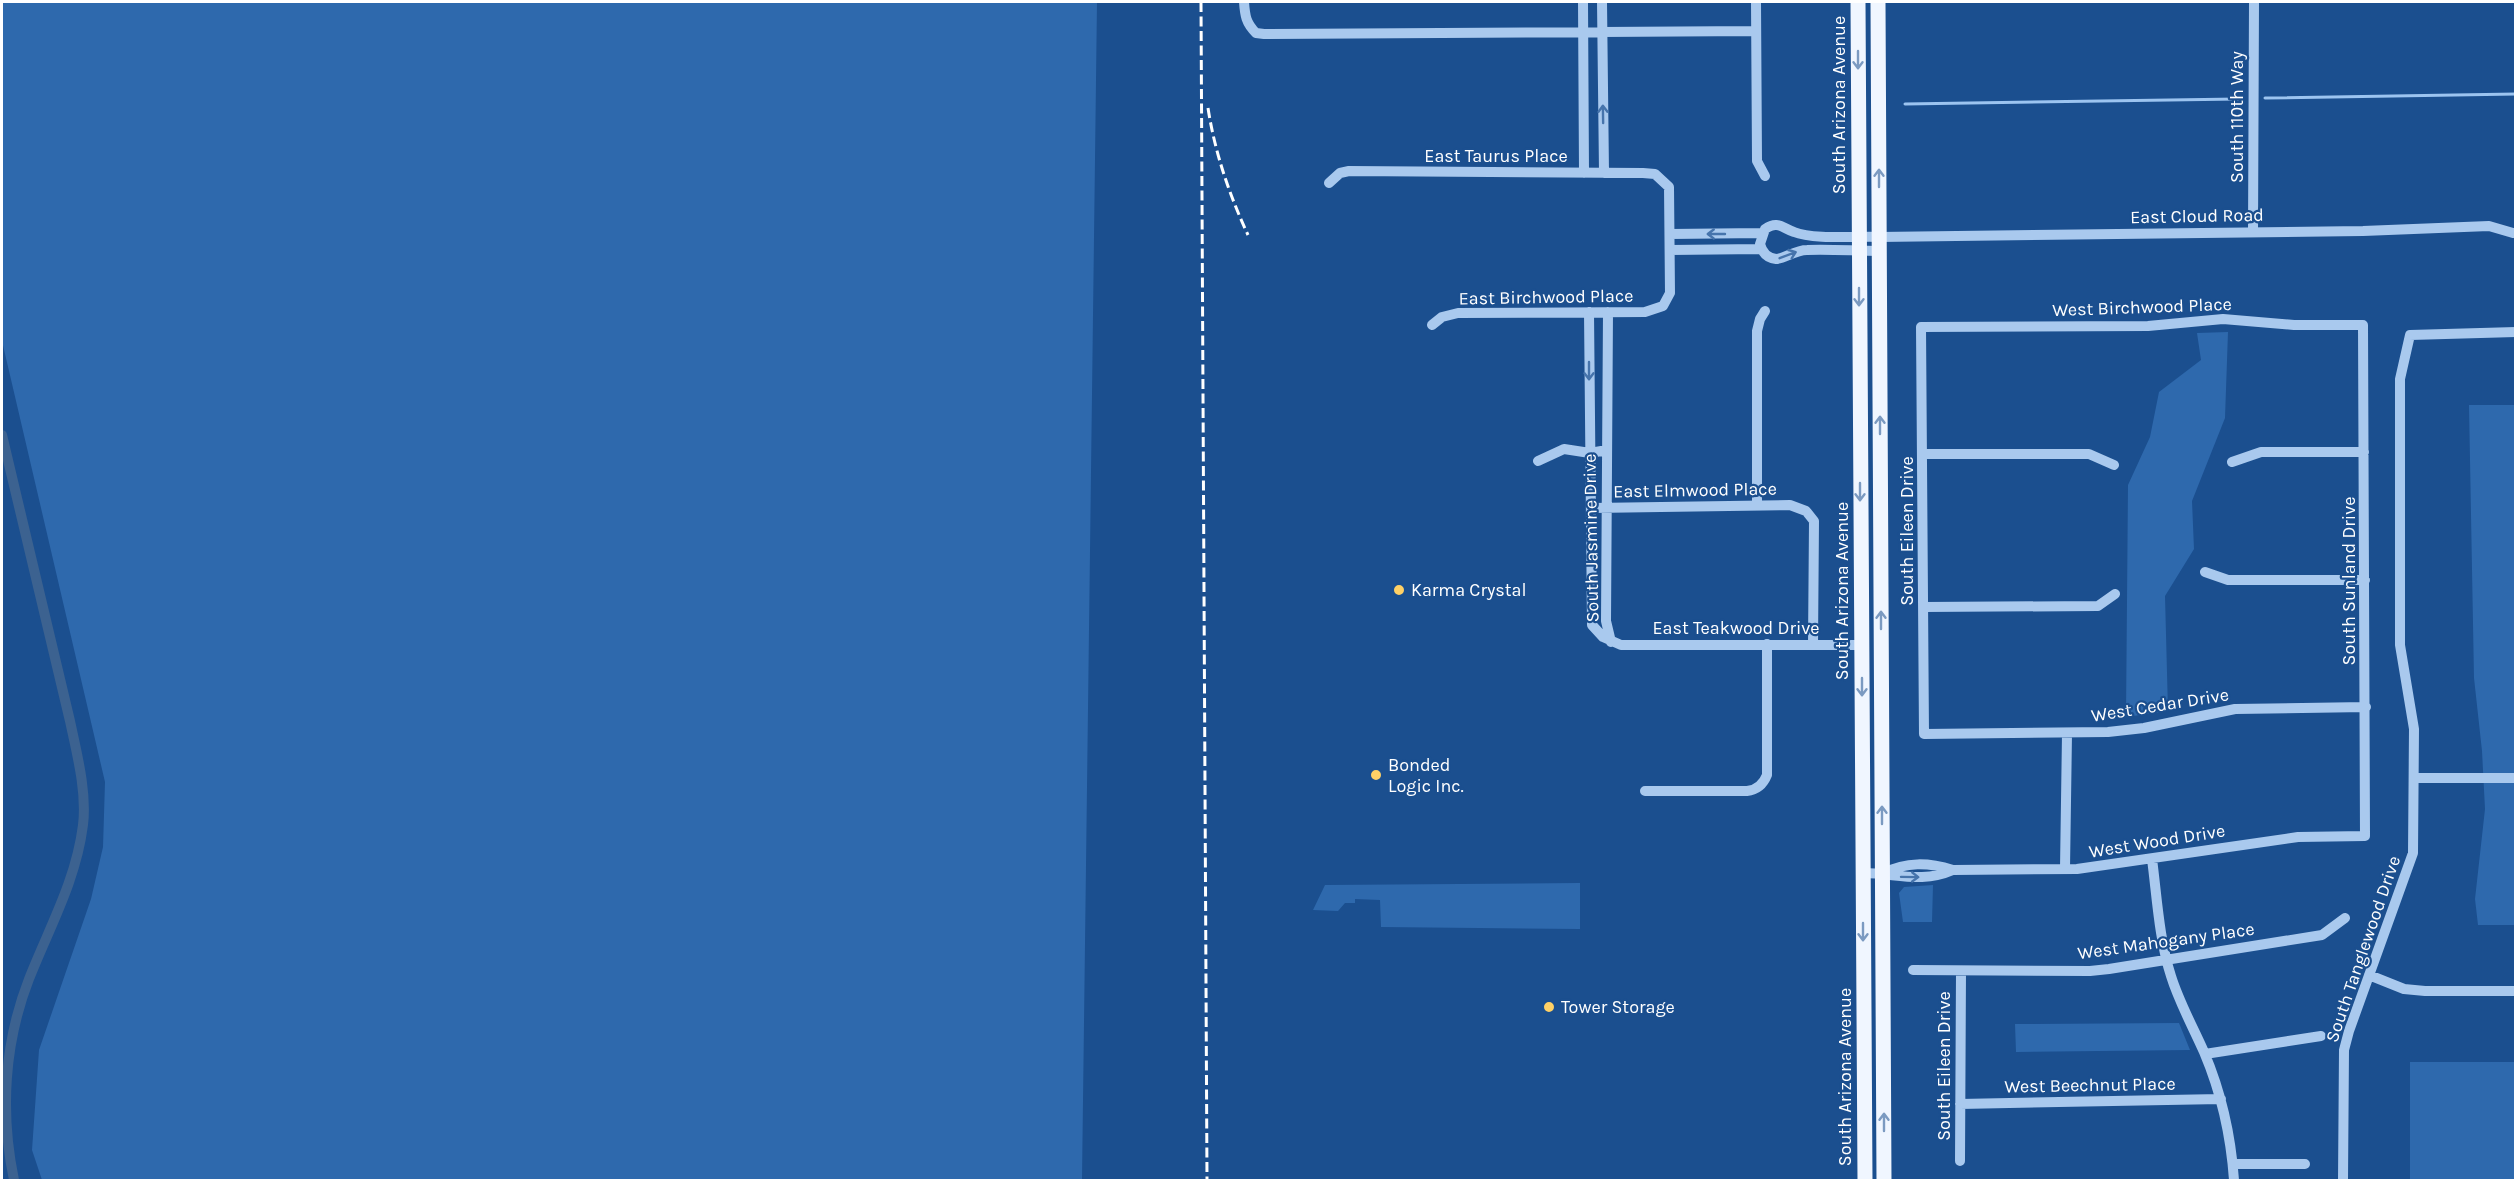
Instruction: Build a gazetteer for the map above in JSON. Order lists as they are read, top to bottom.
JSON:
{
  "streets": {
    "main road": ["South Arizona Avenue"],
    "street": [
      "South 110th Way",
      "East Taurus Place",
      "East Cloud Road",
      "East Birchwood Place",
      "West Birchwood Place",
      "East Elmwood Place",
      "South Eileen Drive",
      "South Jasmine Drive",
      "South Sunland Drive",
      "East Teakwood Drive",
      "West Cedar Drive",
      "West Wood Drive",
      "West Mahogany Place",
      "South Tanglewood Drive",
      "West Beechnut Place"
    ]
  },
  "crossings": [
    ["South Arizona Avenue", "East Teakwood Drive"],
    ["South Arizona Avenue", "West Wood Drive"],
    ["South 110th Way", "East Cloud Road"],
    ["East Birchwood Place", "South Jasmine Drive"],
    ["West Birchwood Place", "South Eileen Drive"],
    ["West Birchwood Place", "South Sunland Drive"],
    ["East Elmwood Place", "South Jasmine Drive"],
    ["East Elmwood Place", "East Teakwood Drive"],
    ["South Eileen Drive", "West Cedar Drive"],
    ["South Eileen Drive", "West Mahogany Place"],
    ["South Eileen Drive", "West Beechnut Place"],
    ["South Jasmine Drive", "East Teakwood Drive"],
    ["South Sunland Drive", "West Cedar Drive"],
    ["South Sunland Drive", "West Wood Drive"]
  ],
  "places": ["Karma Crystal", "Bonded Logic Inc.", "Tower Storage"]
}
